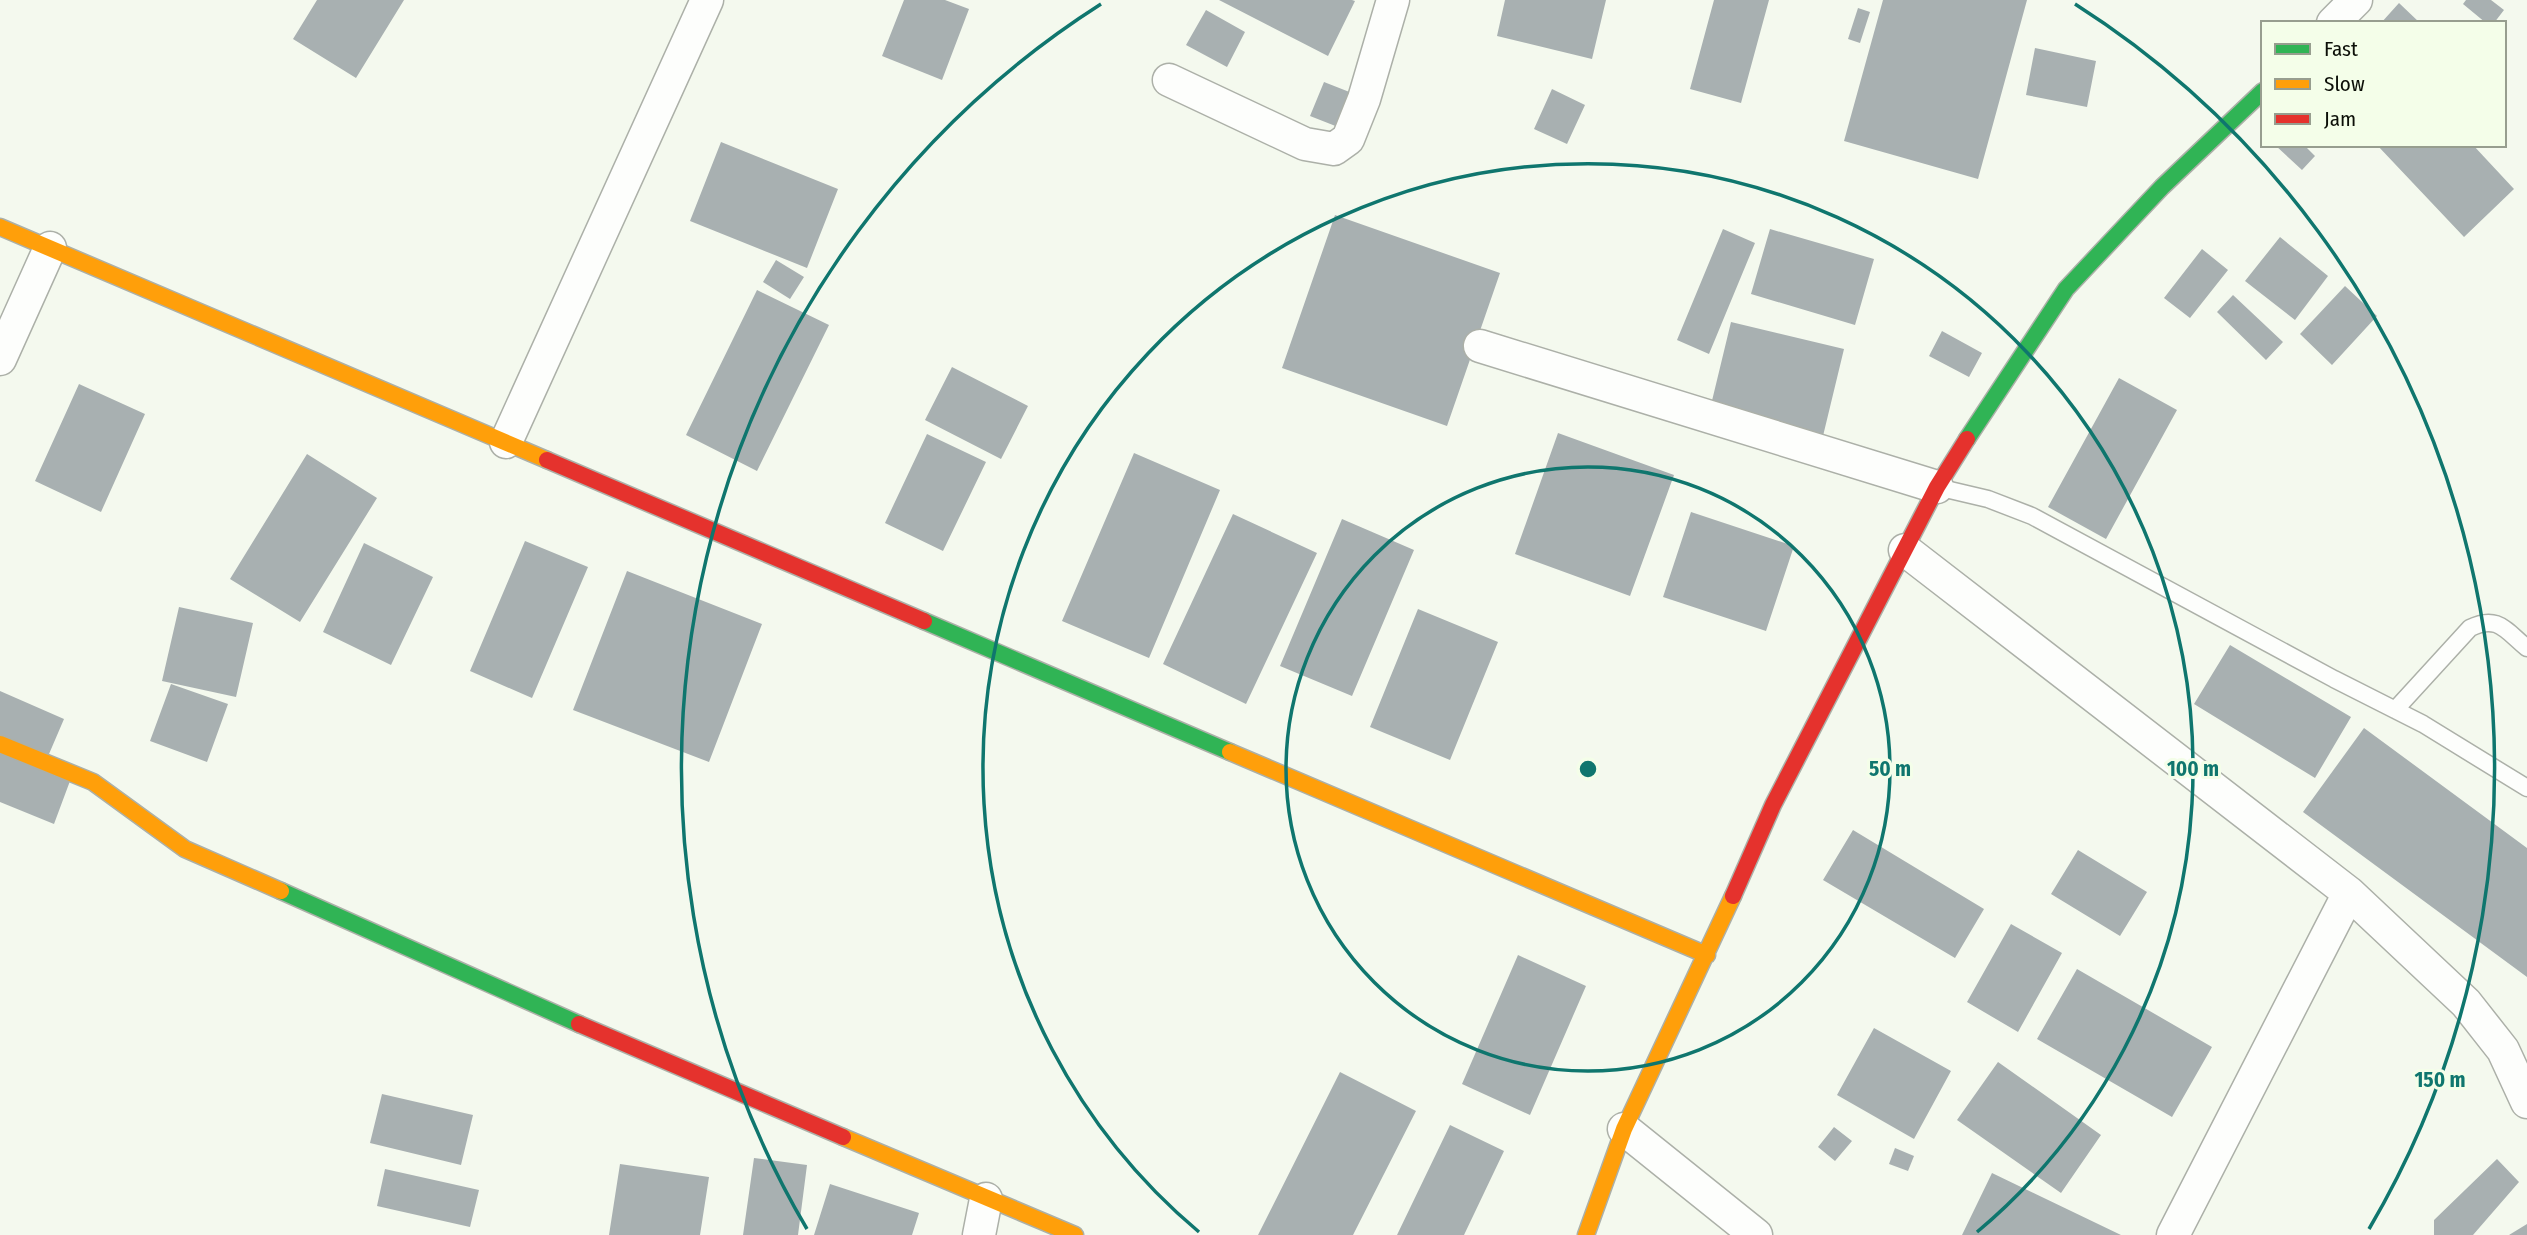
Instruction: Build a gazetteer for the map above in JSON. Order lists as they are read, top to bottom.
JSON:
{
  "legend": ["Fast", "Slow", "Jam"],
  "rings": ["50 m", "100 m", "150 m"]
}
